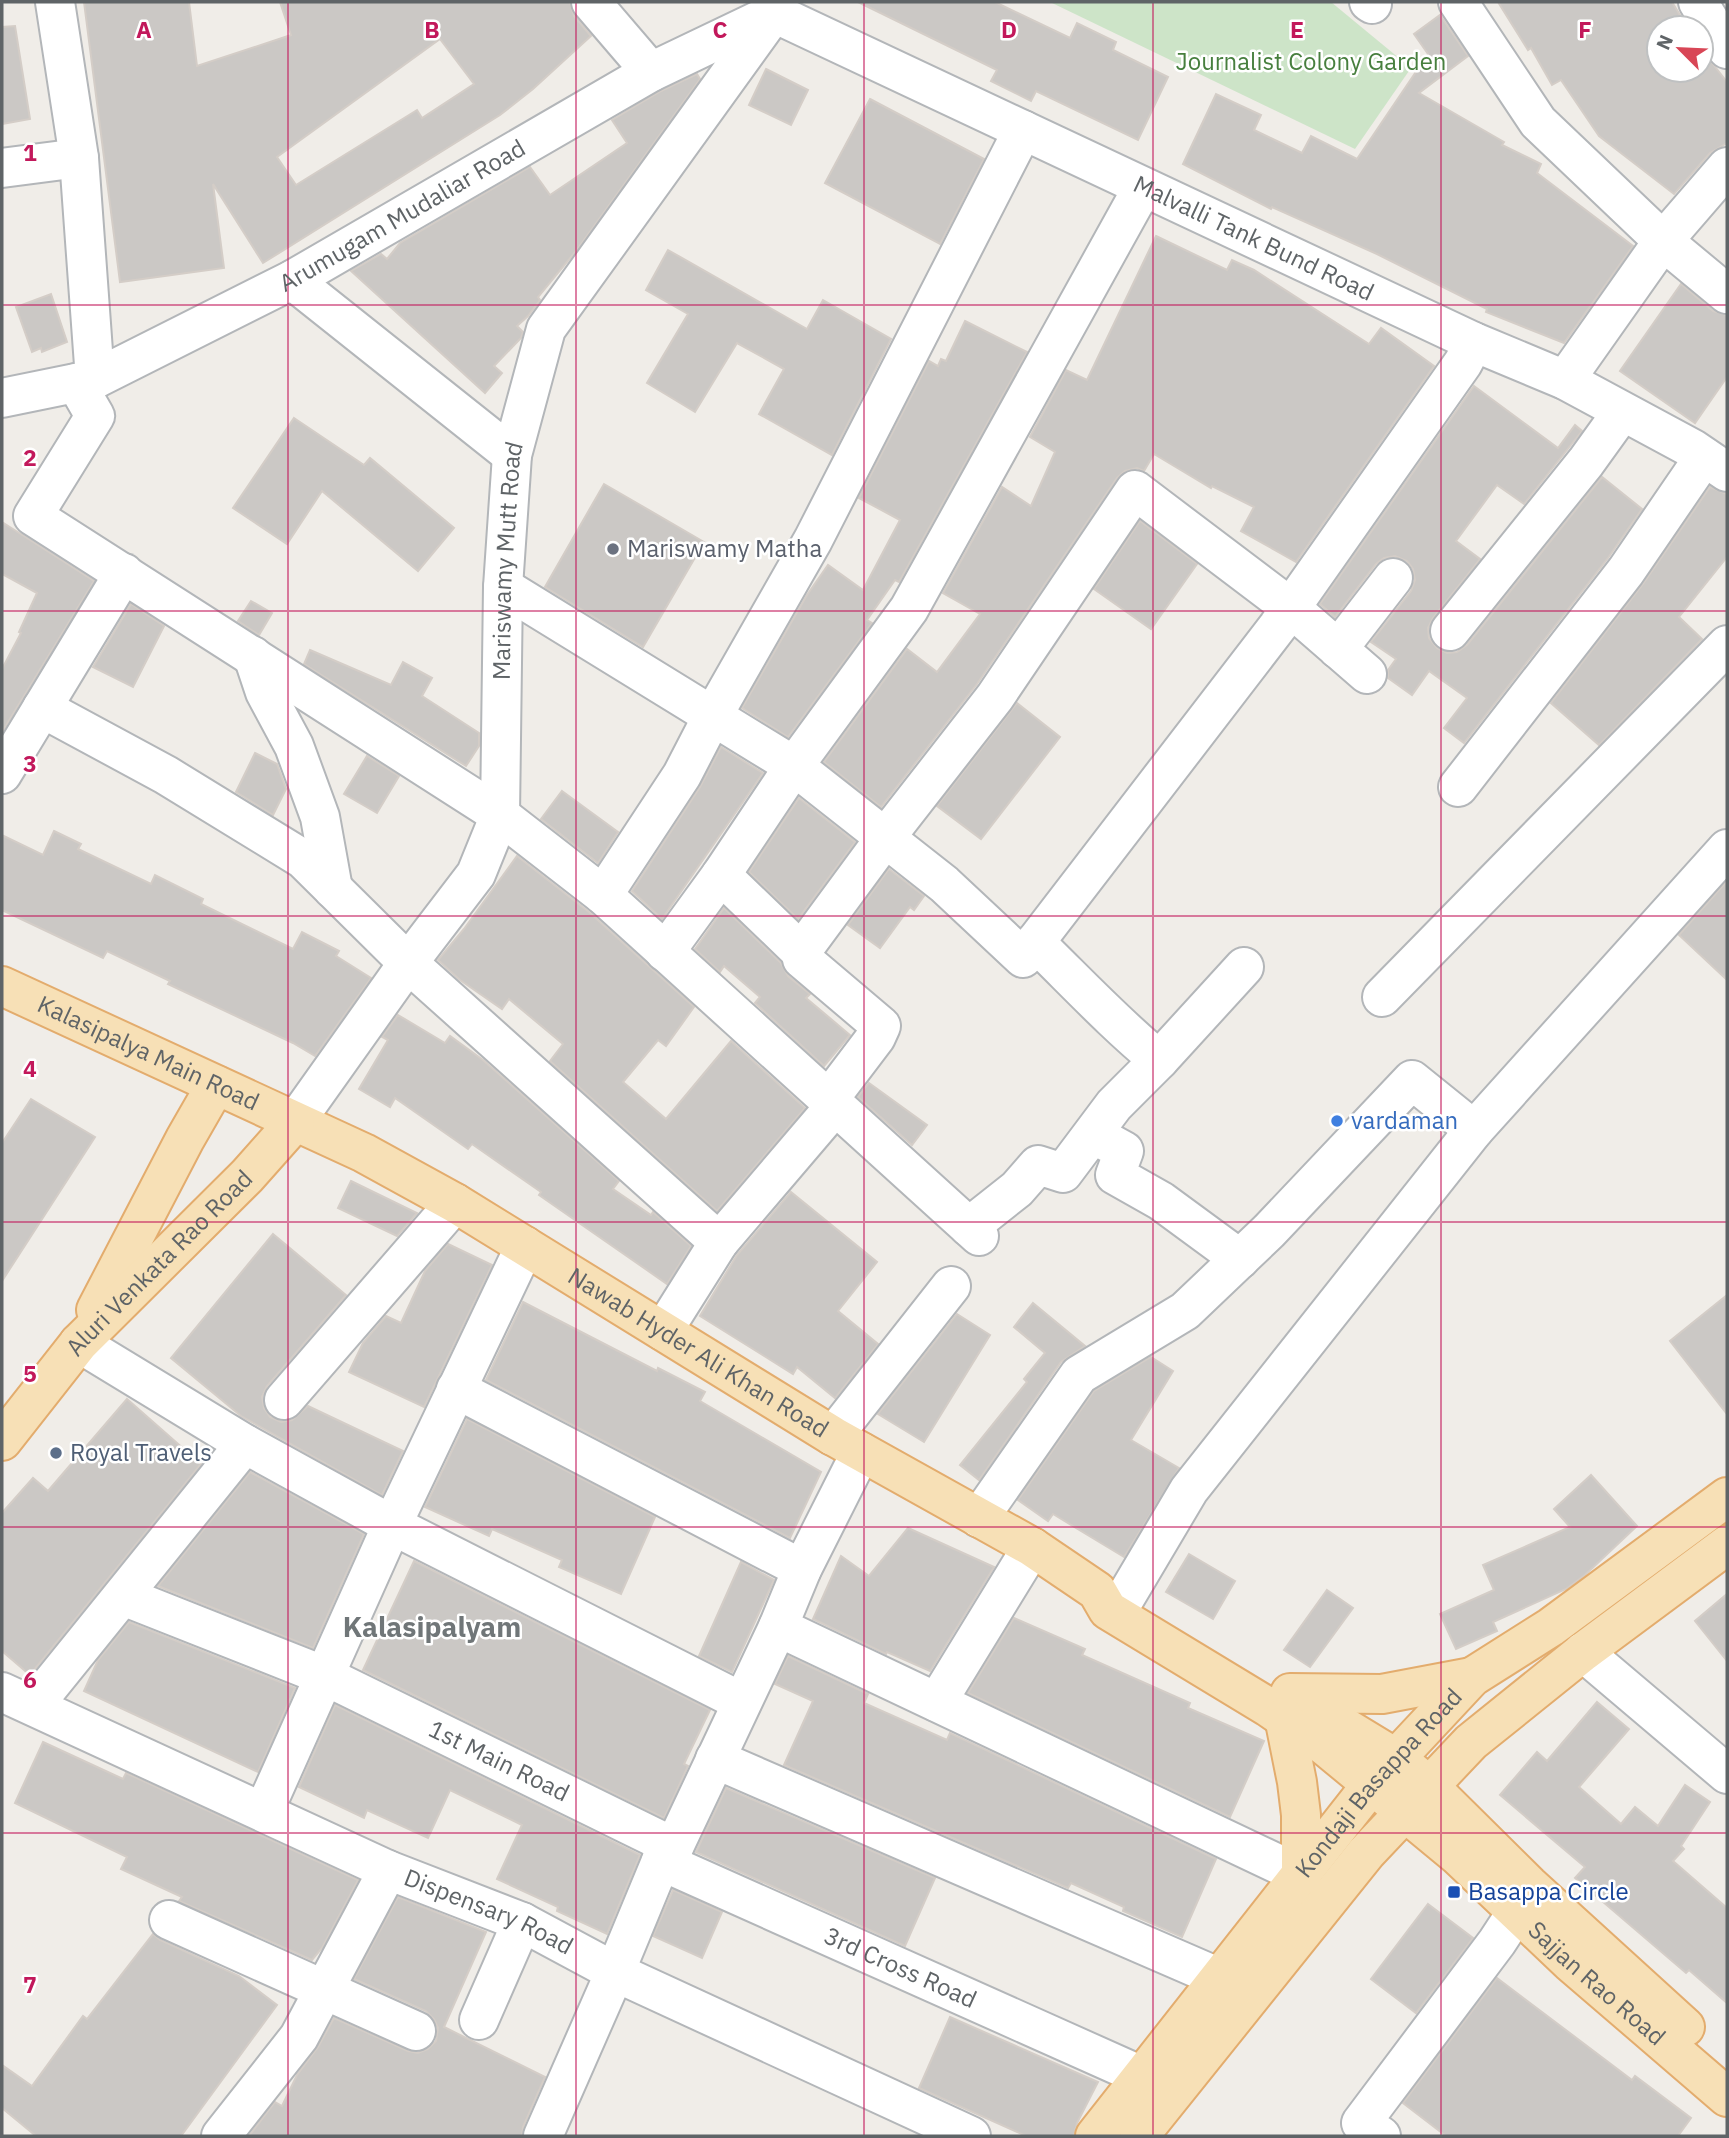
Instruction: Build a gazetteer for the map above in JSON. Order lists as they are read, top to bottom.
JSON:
{
  "streets": {
    "main road": [
      "Kalasipalya Main Road",
      "Aluri Venkata Rao Road",
      "Nawab Hyder Ali Khan Road",
      "Kondaji Basappa Road",
      "Sajjan Rao Road"
    ],
    "street": [
      "Arumugam Mudaliar Road",
      "Malvalli Tank Bund Road",
      "Mariswamy Mutt Road",
      "1st Main Road",
      "Dispensary Road",
      "3rd Cross Road"
    ]
  },
  "crossings": [
    ["Arumugam Mudaliar Road", "Malvalli Tank Bund Road"],
    ["Arumugam Mudaliar Road", "Mariswamy Mutt Road"],
    ["Malvalli Tank Bund Road", "Mariswamy Mutt Road"],
    ["Mariswamy Mutt Road", "Kalasipalya Main Road"],
    ["Mariswamy Mutt Road", "Aluri Venkata Rao Road"],
    ["Mariswamy Mutt Road", "Nawab Hyder Ali Khan Road"],
    ["Kalasipalya Main Road", "Aluri Venkata Rao Road"],
    ["Kalasipalya Main Road", "Nawab Hyder Ali Khan Road"],
    ["Aluri Venkata Rao Road", "Nawab Hyder Ali Khan Road"],
    ["Nawab Hyder Ali Khan Road", "Kondaji Basappa Road"],
    ["Nawab Hyder Ali Khan Road", "Sajjan Rao Road"],
    ["1st Main Road", "3rd Cross Road"],
    ["Kondaji Basappa Road", "3rd Cross Road"],
    ["Kondaji Basappa Road", "Sajjan Rao Road"]
  ],
  "districts": ["Kalasipalyam"],
  "parks": ["Journalist Colony Garden"],
  "places": {
    "other": ["Mariswamy Matha", "vardaman", "Royal Travels"],
    "transit": ["Basappa Circle"]
  },
  "north": "top left",
  "grid": {
    "columns": [
      "A",
      "B",
      "C",
      "D",
      "E",
      "F"
    ],
    "rows": [
      "1",
      "2",
      "3",
      "4",
      "5",
      "6",
      "7"
    ]
  }
}
